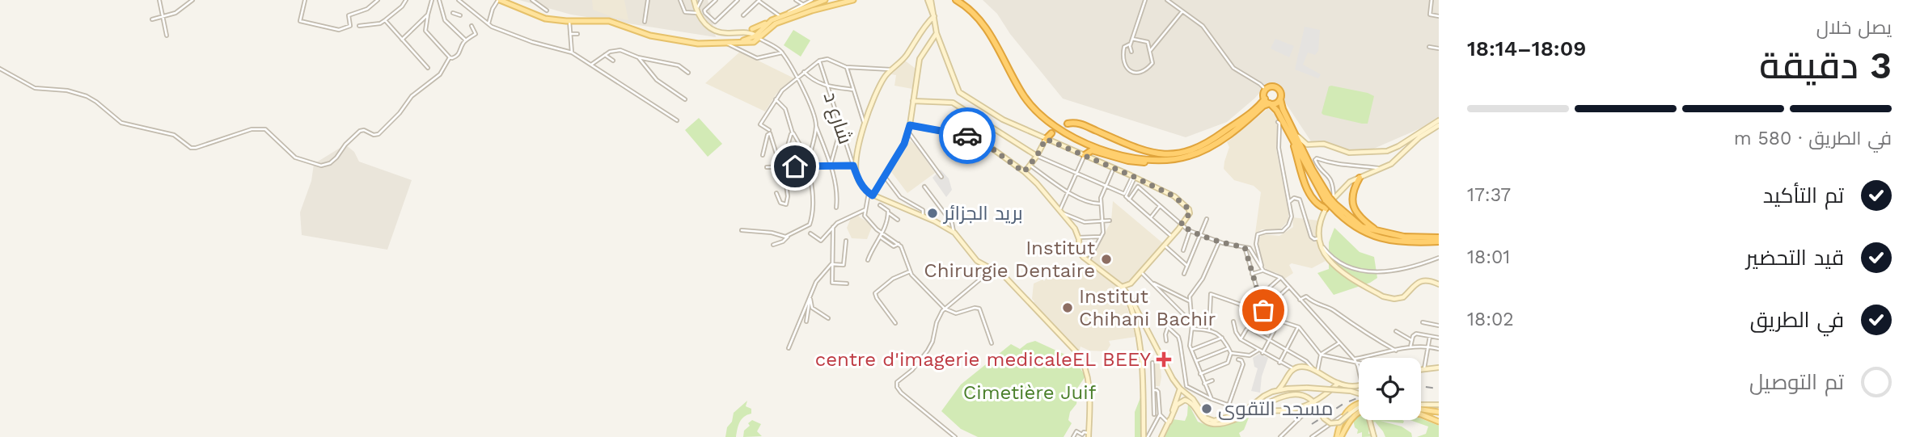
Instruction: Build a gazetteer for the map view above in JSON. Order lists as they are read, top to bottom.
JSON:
{
  "streets": {
    "street": ["شارع د"]
  },
  "parks": ["Cimetière Juif"],
  "places": {
    "other": [
      "بريد الجزائر",
      "Institut Chirurgie Dentaire",
      "Institut Chihani Bachir",
      "مسجد التقوى"
    ],
    "health": ["centre d'imagerie medicaleEL BEEY"]
  },
  "page": {
    "heading": ["3 دقيقة", "يصل خلال", "18:09–18:14"],
    "bar": "في الطريق · 580 m",
    "list": [
      ["تم التأكيد", "17:37"],
      ["قيد التحضير", "18:01"],
      ["في الطريق", "18:02"],
      "تم التوصيل"
    ]
  }
}
